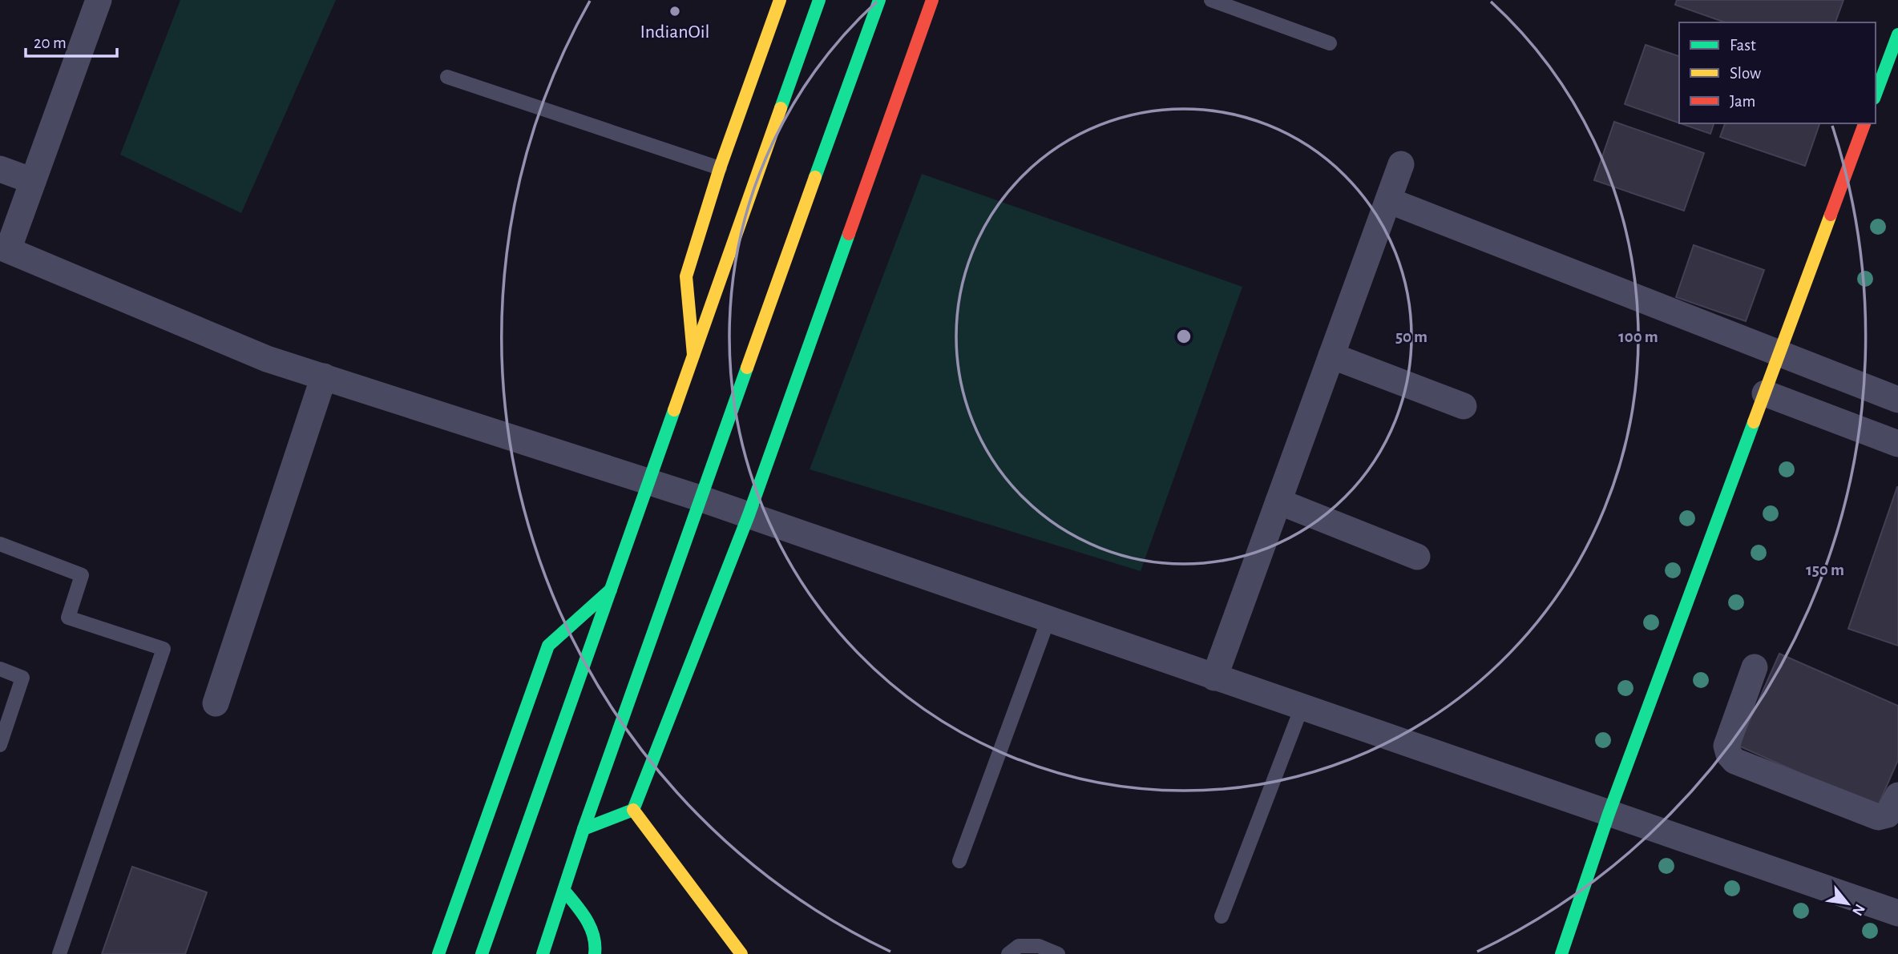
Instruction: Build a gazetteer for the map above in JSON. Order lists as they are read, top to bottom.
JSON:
{
  "places": ["IndianOil"],
  "legend": ["Fast", "Slow", "Jam"],
  "scale_bar": "20 m",
  "north": "bottom right",
  "rings": ["50 m", "100 m", "150 m"]
}
